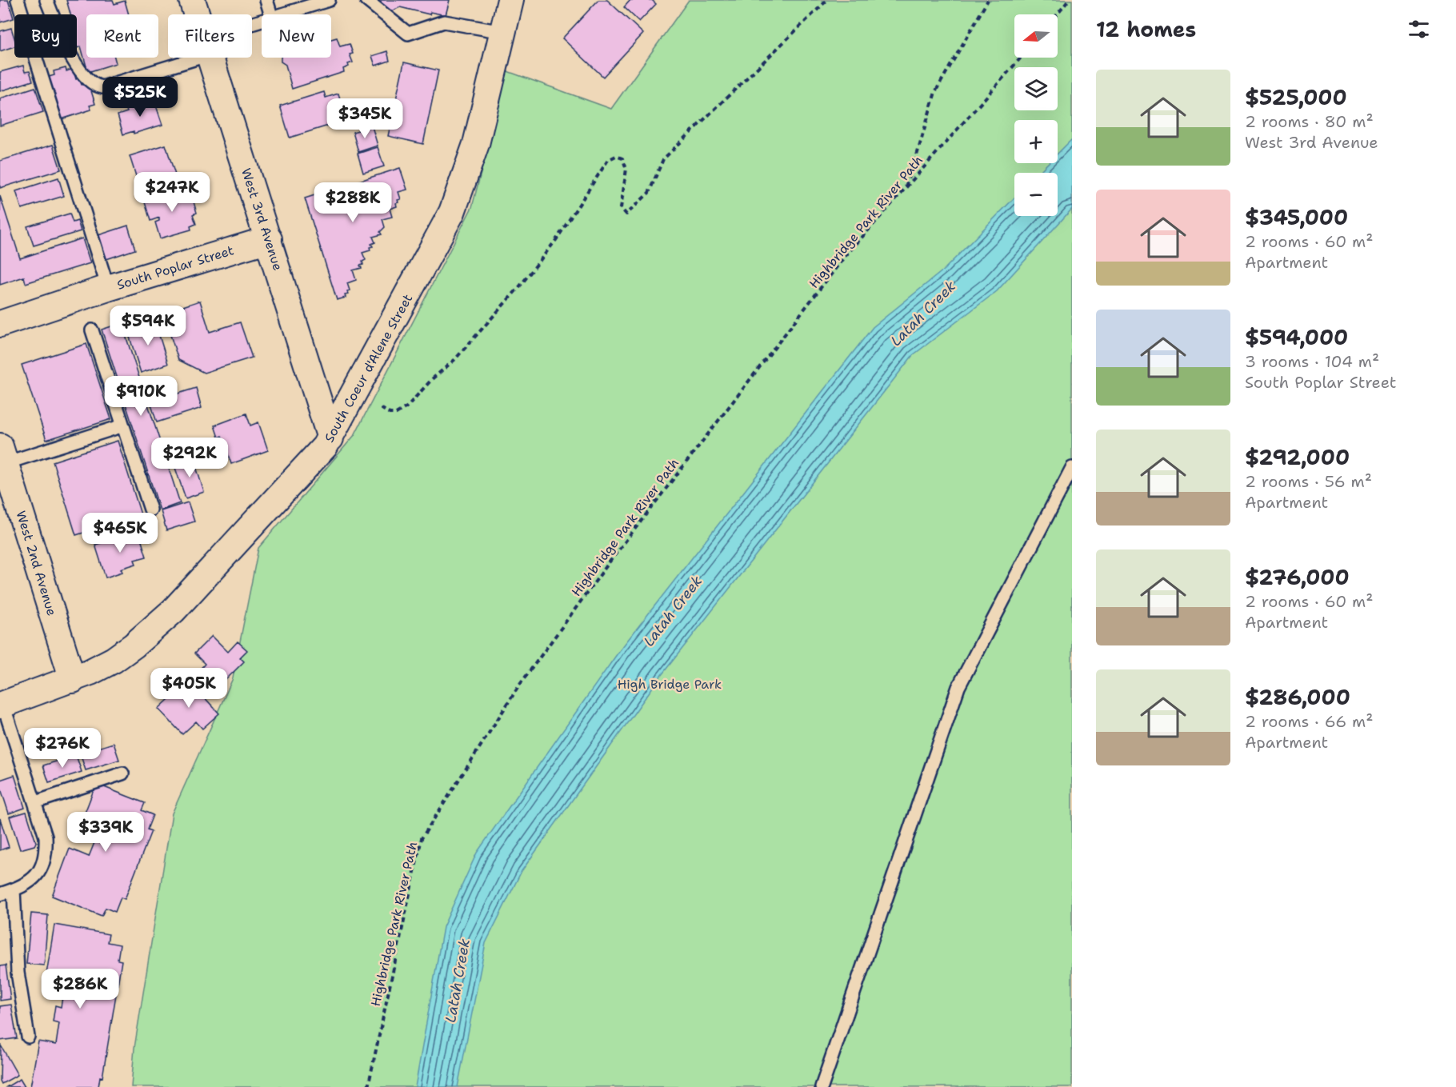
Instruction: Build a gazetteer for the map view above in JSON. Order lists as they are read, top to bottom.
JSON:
{
  "streets": {
    "street": [
      "West 3rd Avenue",
      "South Poplar Street",
      "South Coeur d'Alene Street",
      "West 2nd Avenue"
    ],
    "path": ["Highbridge Park River Path"]
  },
  "crossings": [
    ["West 3rd Avenue", "South Poplar Street"],
    ["West 3rd Avenue", "South Coeur d'Alene Street"],
    ["South Coeur d'Alene Street", "West 2nd Avenue"]
  ],
  "water": ["Latah Creek"],
  "parks": ["High Bridge Park"],
  "north": "left",
  "page": {
    "heading": "12 homes",
    "map_buttons": ["+", "−"],
    "chip": [
      "Buy",
      "Rent",
      "Filters",
      "New"
    ],
    "list": [
      {
        "name": "$525,000",
        "note": "2 rooms · 80 m² · West 3rd Avenue"
      },
      {
        "name": "$345,000",
        "note": "2 rooms · 60 m² · Apartment"
      },
      {
        "name": "$594,000",
        "note": "3 rooms · 104 m² · South Poplar Street"
      },
      {
        "name": "$292,000",
        "note": "2 rooms · 56 m² · Apartment"
      },
      {
        "name": "$276,000",
        "note": "2 rooms · 60 m² · Apartment"
      },
      {
        "name": "$286,000",
        "note": "2 rooms · 66 m² · Apartment"
      }
    ],
    "price": [
      "$525K",
      "$345K",
      "$247K",
      "$288K",
      "$594K",
      "$910K",
      "$292K",
      "$465K",
      "$405K",
      "$276K",
      "$339K",
      "$286K"
    ]
  }
}
